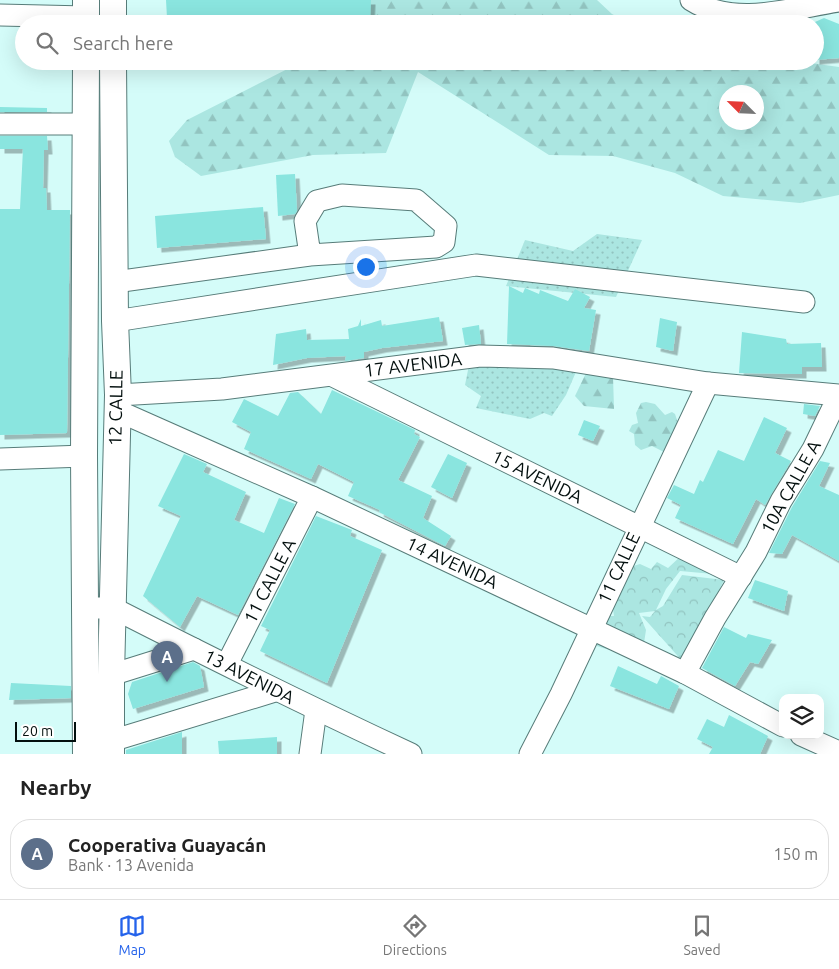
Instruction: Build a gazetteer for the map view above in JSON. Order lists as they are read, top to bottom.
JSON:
{
  "streets": {
    "main road": ["12 CALLE"],
    "street": [
      "17 AVENIDA",
      "15 AVENIDA",
      "10A CALLE A",
      "14 AVENIDA",
      "11 CALLE",
      "11 CALLE A",
      "13 AVENIDA"
    ]
  },
  "crossings": [
    ["17 AVENIDA", "12 CALLE"],
    ["17 AVENIDA", "15 AVENIDA"],
    ["17 AVENIDA", "10A CALLE A"],
    ["17 AVENIDA", "14 AVENIDA"],
    ["17 AVENIDA", "11 CALLE"],
    ["12 CALLE", "14 AVENIDA"],
    ["12 CALLE", "13 AVENIDA"],
    ["15 AVENIDA", "10A CALLE A"],
    ["15 AVENIDA", "11 CALLE"],
    ["10A CALLE A", "14 AVENIDA"],
    ["14 AVENIDA", "11 CALLE"],
    ["14 AVENIDA", "11 CALLE A"],
    ["11 CALLE A", "13 AVENIDA"]
  ],
  "scale_bar": "20 m",
  "north": "top left",
  "page": {
    "search": "Search here",
    "pins": "A",
    "scale": "20 m",
    "heading": "Nearby",
    "list": [
      {
        "mark": "A",
        "name": "Cooperativa Guayacán",
        "note": "Bank · 13 Avenida",
        "value": "150 m"
      }
    ],
    "nav": ["Map", "Directions", "Saved"]
  }
}
